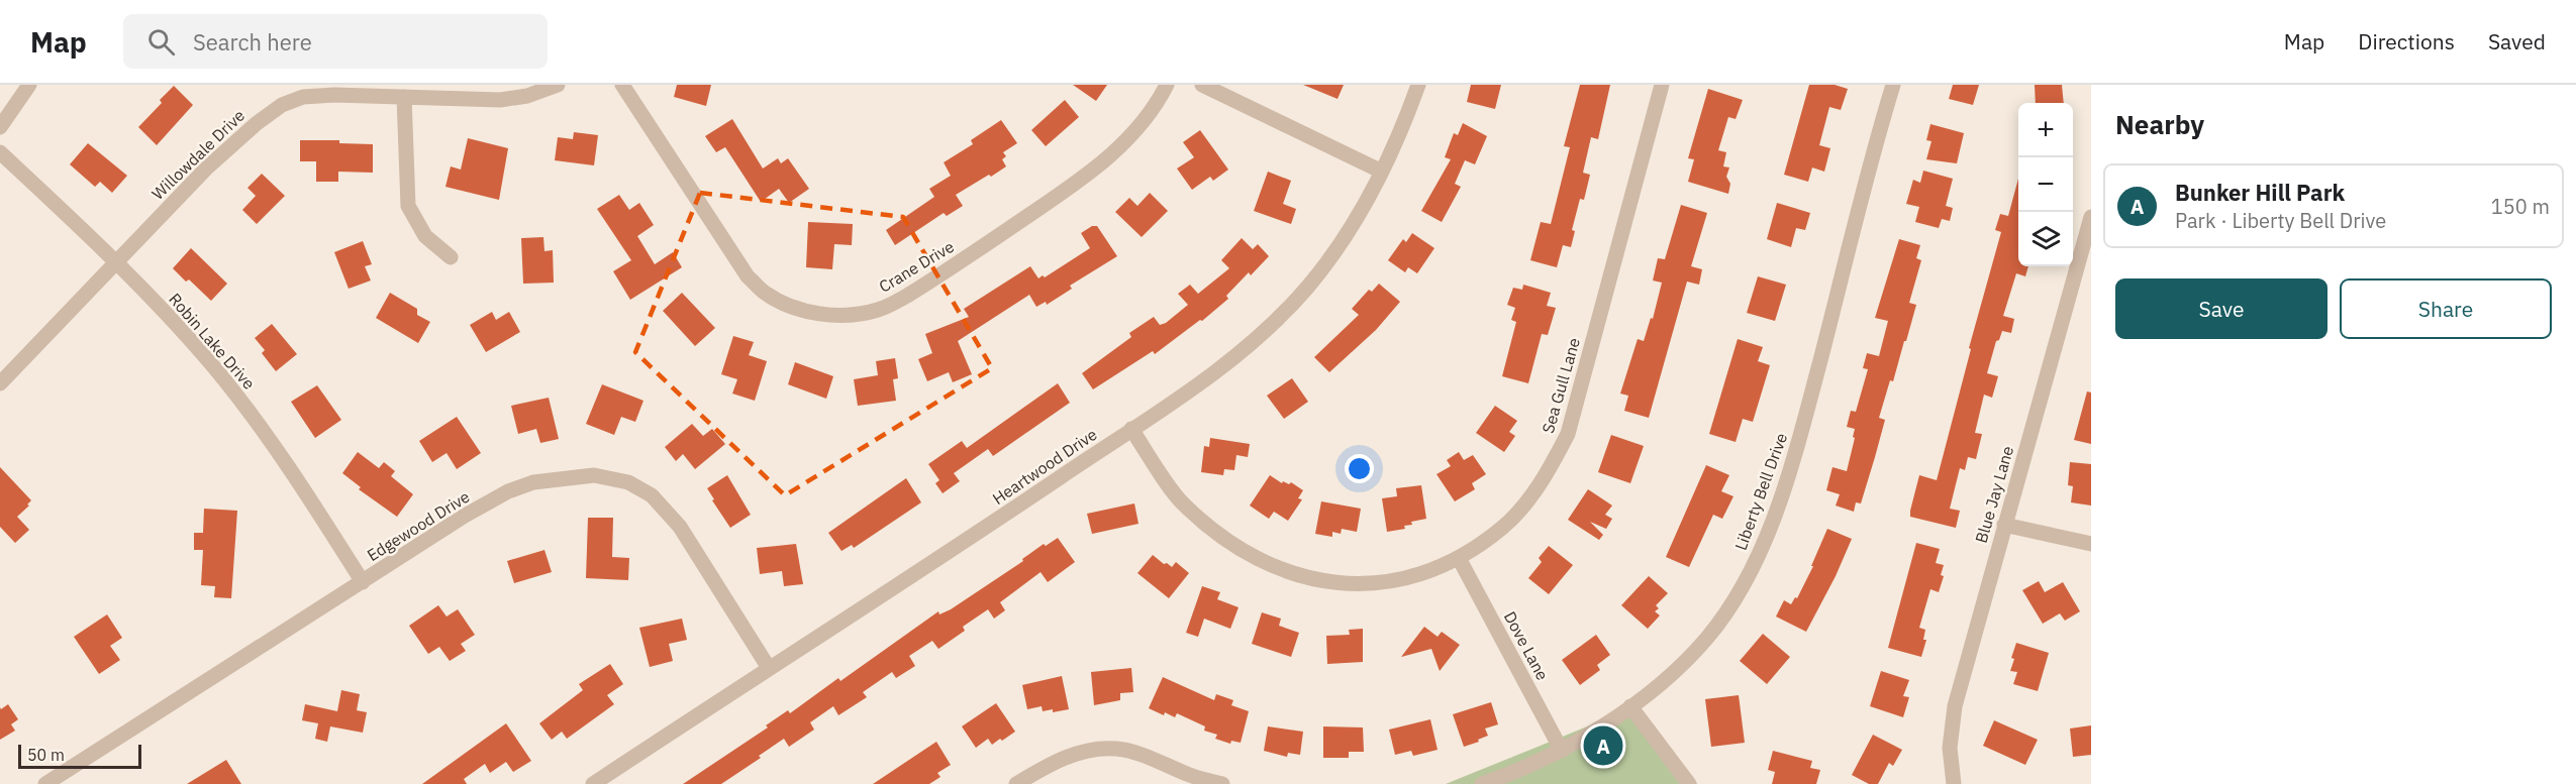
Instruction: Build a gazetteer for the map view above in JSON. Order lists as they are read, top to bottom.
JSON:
{
  "streets": {
    "street": [
      "Willowdale Drive",
      "Crane Drive",
      "Robin Lake Drive",
      "Sea Gull Lane",
      "Heartwood Drive",
      "Liberty Bell Drive",
      "Blue Jay Lane",
      "Edgewood Drive",
      "Dove Lane"
    ]
  },
  "crossings": [
    ["Willowdale Drive", "Robin Lake Drive"],
    ["Robin Lake Drive", "Edgewood Drive"],
    ["Sea Gull Lane", "Heartwood Drive"],
    ["Sea Gull Lane", "Dove Lane"],
    ["Heartwood Drive", "Edgewood Drive"],
    ["Liberty Bell Drive", "Dove Lane"]
  ],
  "scale_bar": "50 m",
  "page": {
    "header": "Map",
    "search": "Search here",
    "nav": ["Map", "Directions", "Saved"],
    "heading": "Nearby",
    "map_buttons": ["+", "−"],
    "list": [
      {
        "mark": "A",
        "name": "Bunker Hill Park",
        "note": "Park · Liberty Bell Drive",
        "value": "150 m"
      }
    ],
    "buttons": ["Save", "Share"],
    "pins": "A",
    "scale": "50 m"
  }
}
